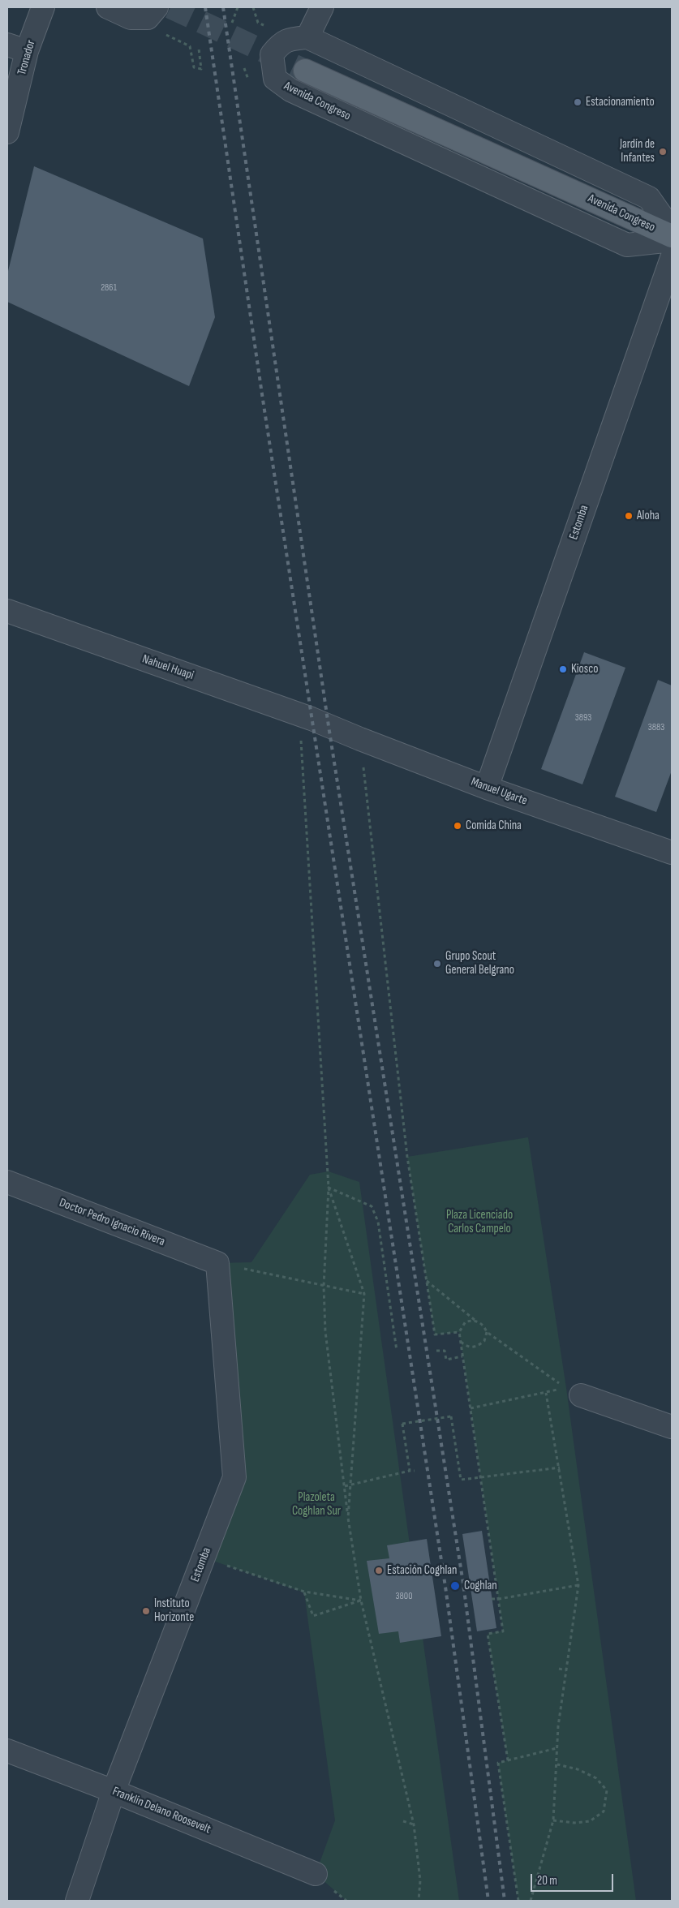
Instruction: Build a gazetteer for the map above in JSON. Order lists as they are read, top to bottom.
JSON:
{
  "streets": {
    "main road": ["Avenida Congreso"],
    "street": [
      "Tronador",
      "Estomba",
      "Nahuel Huapi",
      "Manuel Ugarte",
      "Doctor Pedro Ignacio Rivera",
      "Franklin Delano Roosevelt"
    ]
  },
  "crossings": [
    ["Estomba", "Manuel Ugarte"],
    ["Estomba", "Doctor Pedro Ignacio Rivera"],
    ["Estomba", "Franklin Delano Roosevelt"],
    ["Nahuel Huapi", "Manuel Ugarte"]
  ],
  "parks": ["Plaza Licenciado Carlos Campelo", "Plazoleta Coghlan Sur"],
  "places": [
    "Estacionamiento",
    "Jardín de Infantes",
    "Aloha",
    "Kiosco",
    "Comida China",
    "Grupo Scout General Belgrano",
    "Estación Coghlan",
    "Coghlan",
    "Instituto Horizonte"
  ],
  "house_numbers": [
    "2861",
    "3893",
    "3883",
    "3800"
  ],
  "scale_bar": "20 m"
}
